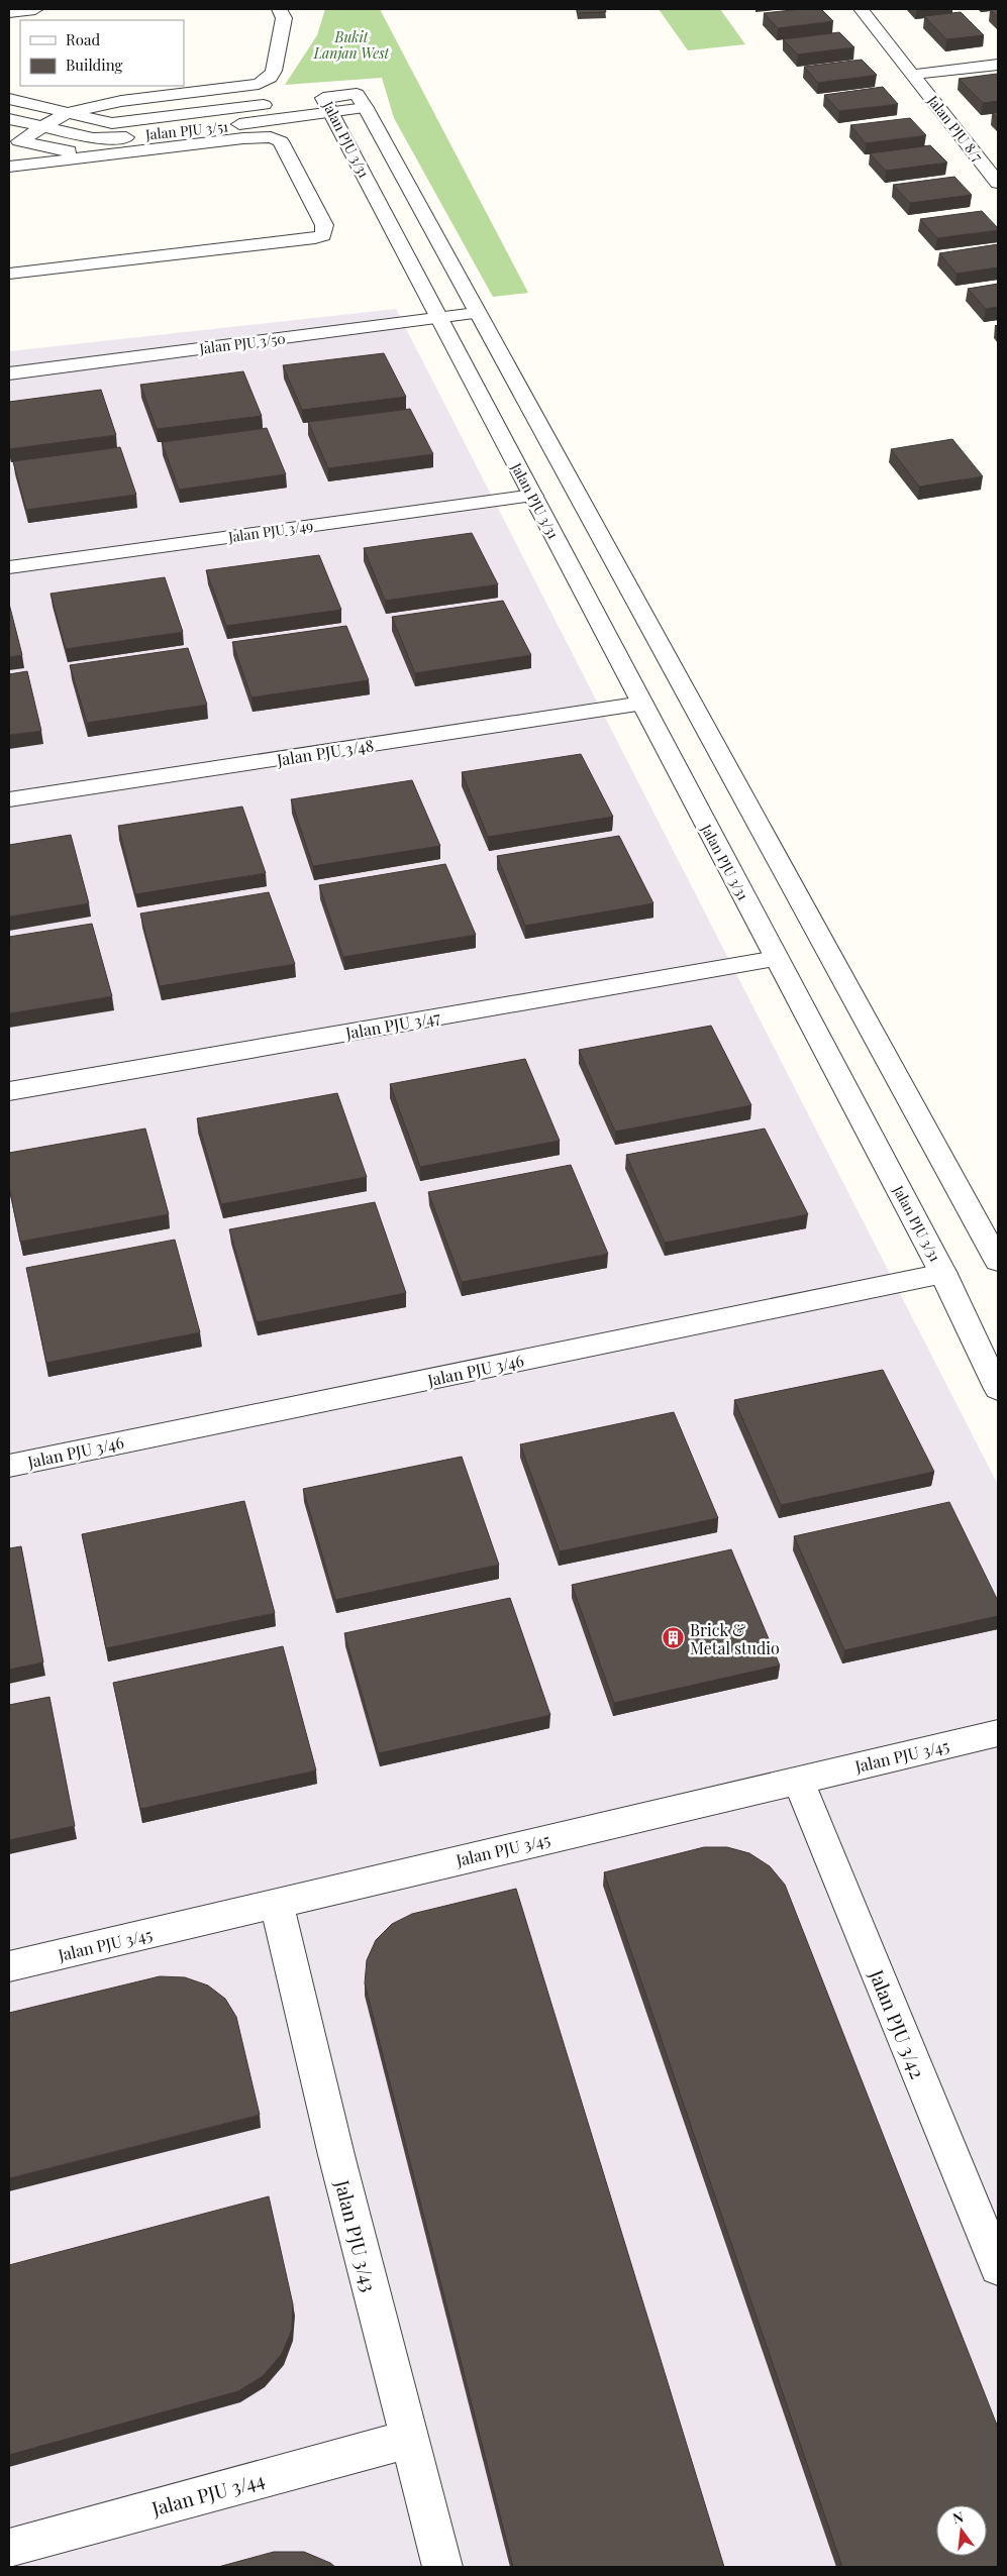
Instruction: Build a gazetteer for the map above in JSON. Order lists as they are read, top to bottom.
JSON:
{
  "streets": {
    "street": [
      "Jalan PJU 8/7",
      "Jalan PJU 3/51",
      "Jalan PJU 3/31",
      "Jalan PJU 3/50",
      "Jalan PJU 3/49",
      "Jalan PJU 3/48",
      "Jalan PJU 3/47",
      "Jalan PJU 3/46",
      "Jalan PJU 3/45",
      "Jalan PJU 3/42",
      "Jalan PJU 3/43",
      "Jalan PJU 3/44"
    ]
  },
  "crossings": [
    ["Jalan PJU 3/51", "Jalan PJU 3/31"],
    ["Jalan PJU 3/31", "Jalan PJU 3/50"],
    ["Jalan PJU 3/31", "Jalan PJU 3/49"],
    ["Jalan PJU 3/31", "Jalan PJU 3/48"],
    ["Jalan PJU 3/31", "Jalan PJU 3/47"],
    ["Jalan PJU 3/31", "Jalan PJU 3/46"],
    ["Jalan PJU 3/45", "Jalan PJU 3/42"],
    ["Jalan PJU 3/45", "Jalan PJU 3/43"],
    ["Jalan PJU 3/43", "Jalan PJU 3/44"]
  ],
  "parks": ["Bukit Lanjan West"],
  "places": {
    "building": ["Brick & Metal studio"]
  },
  "legend": ["Road", "Building"],
  "north": "top"
}
